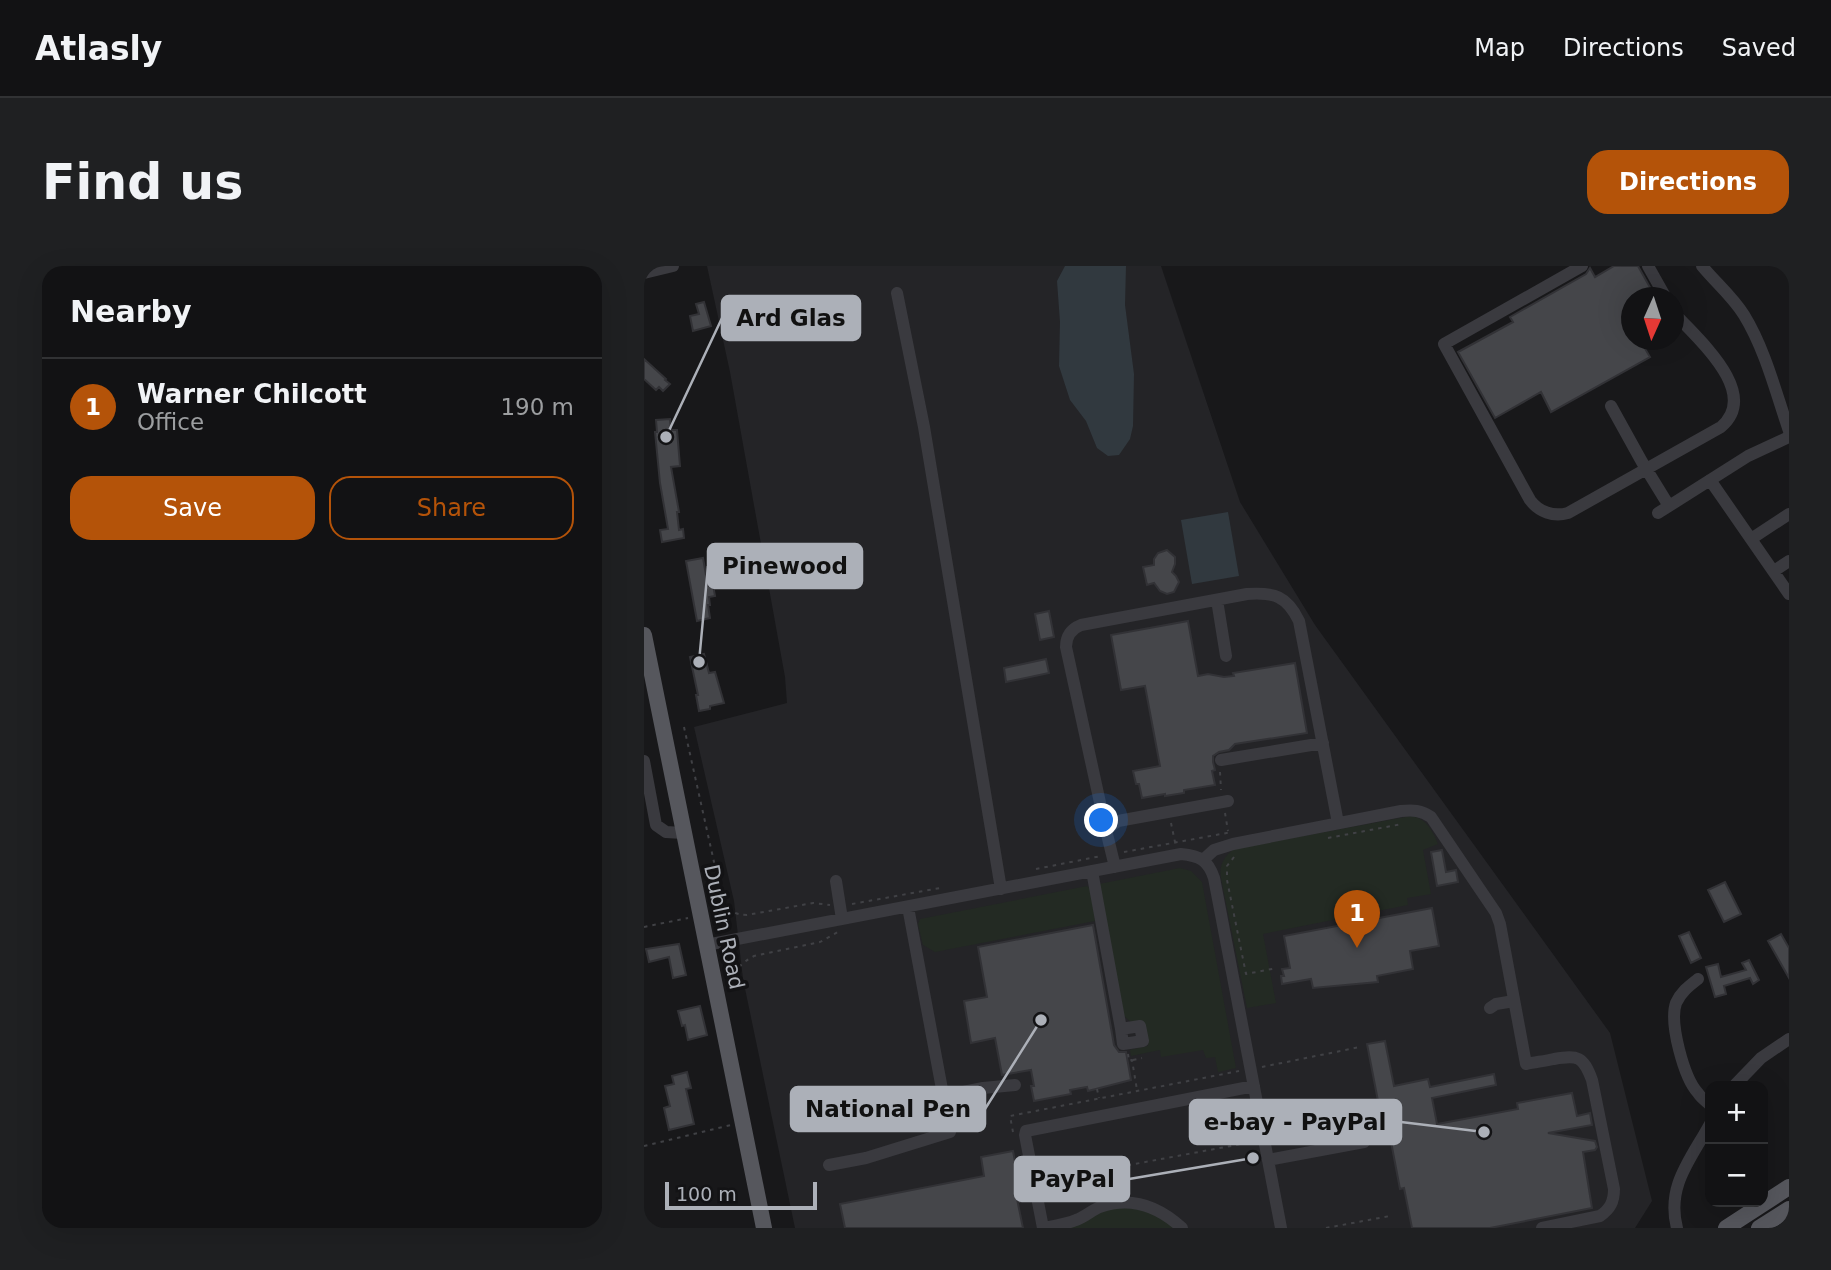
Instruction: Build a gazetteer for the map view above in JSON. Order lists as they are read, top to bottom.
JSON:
{
  "streets": {
    "main road": ["Dublin Road"]
  },
  "places": [
    "Ard Glas",
    "Pinewood",
    "National Pen",
    "e-bay - PayPal",
    "PayPal"
  ],
  "scale_bar": "100 m",
  "north": "bottom",
  "page": {
    "header": "Atlasly",
    "nav": ["Map", "Directions", "Saved"],
    "buttons": [
      "Directions",
      ["Save", "Share"]
    ],
    "title": "Find us",
    "heading": "Nearby",
    "list": [
      {
        "mark": "1",
        "name": "Warner Chilcott",
        "note": "Office",
        "value": "190 m"
      }
    ],
    "pins": "1",
    "map_buttons": ["+", "−"],
    "scale": "100 m"
  }
}
